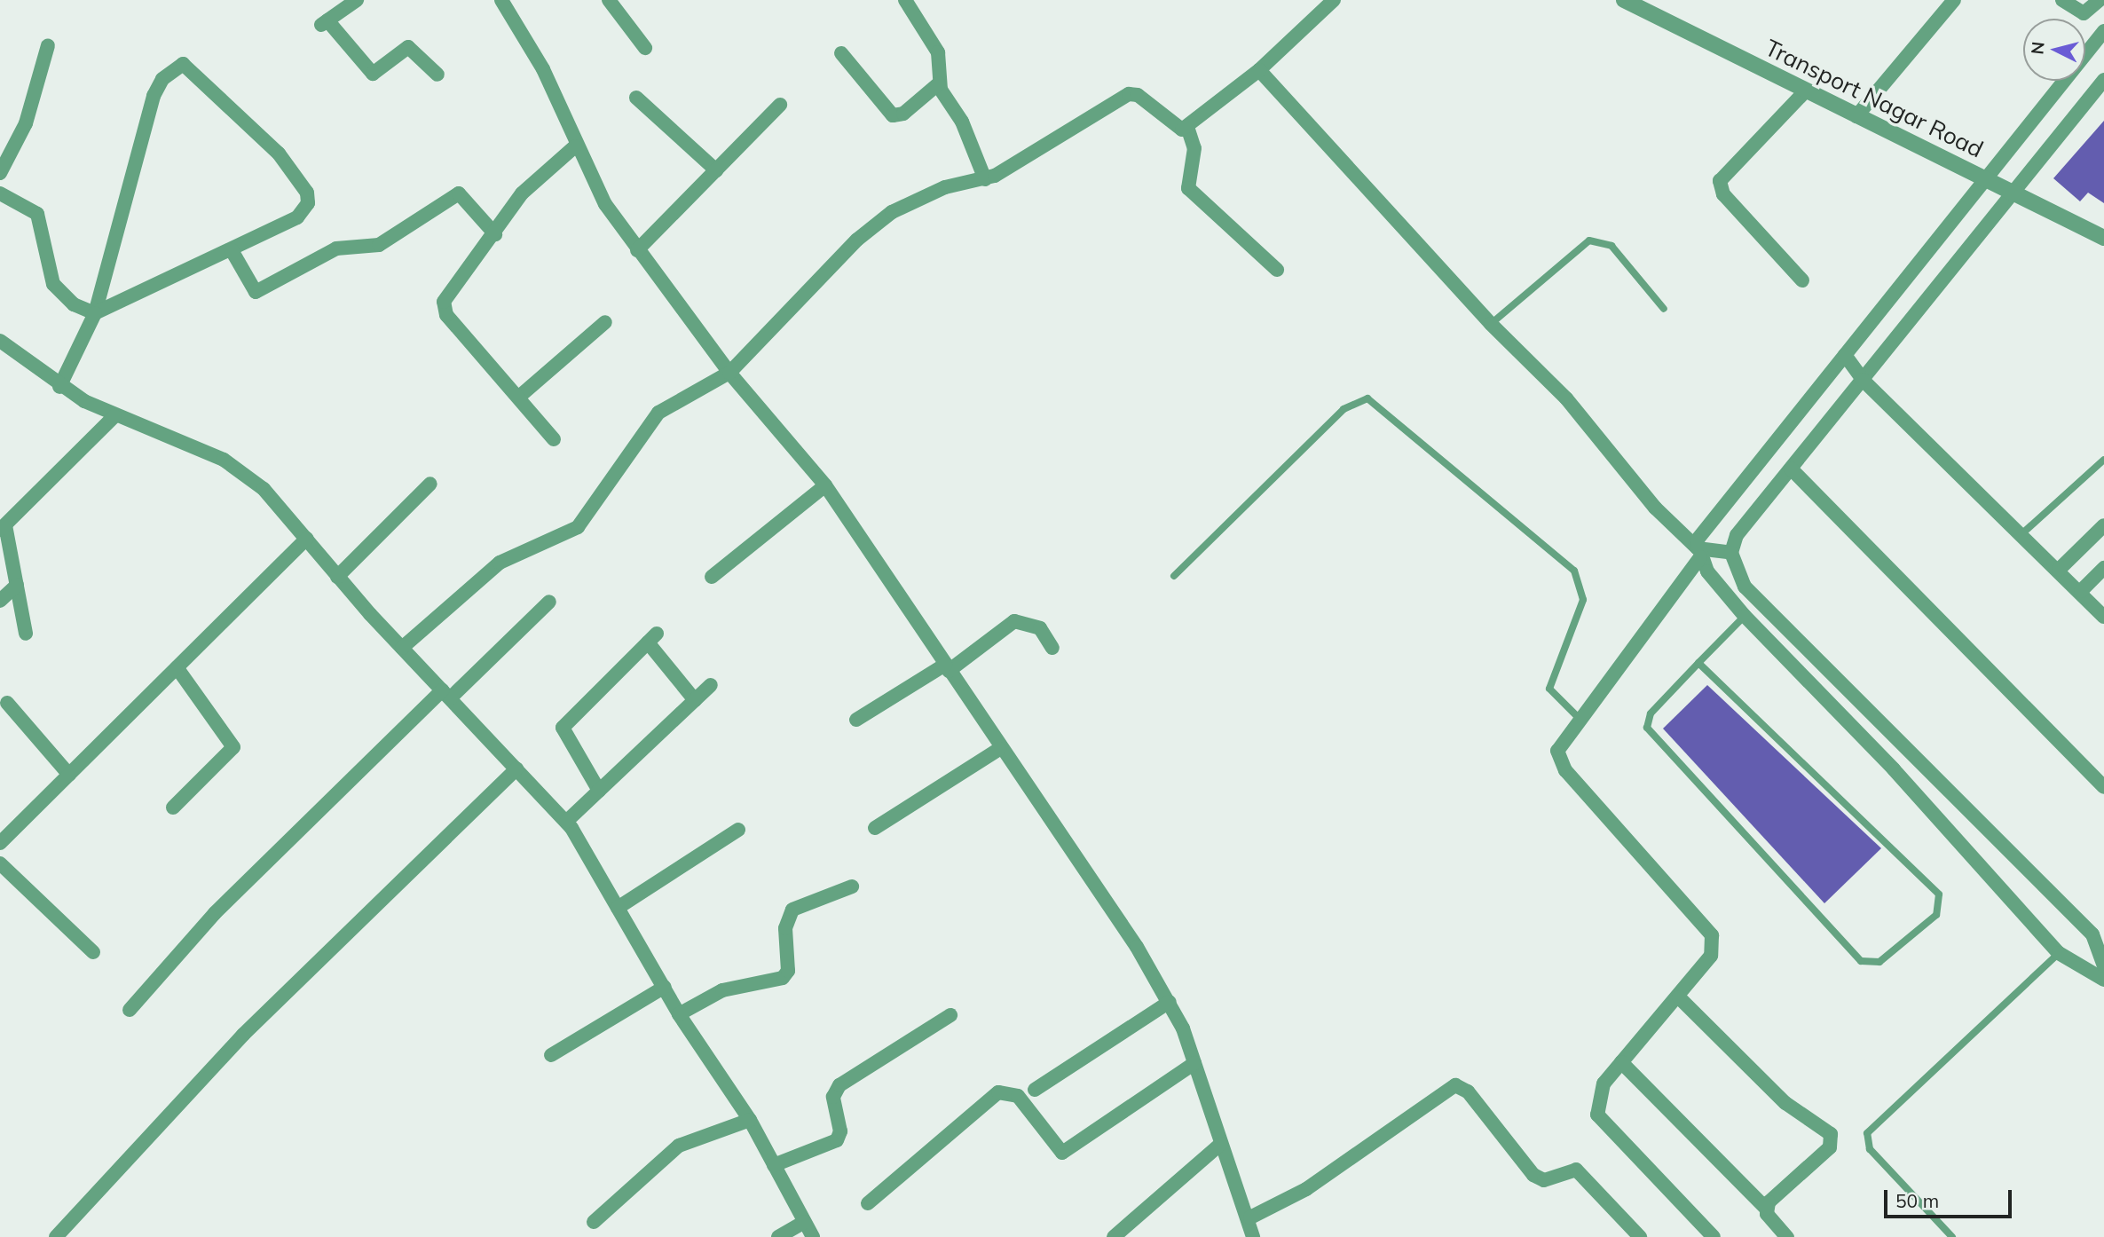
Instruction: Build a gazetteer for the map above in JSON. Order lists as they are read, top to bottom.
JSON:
{
  "streets": {
    "street": ["Transport Nagar Road"]
  },
  "scale_bar": "50 m",
  "north": "left"
}
